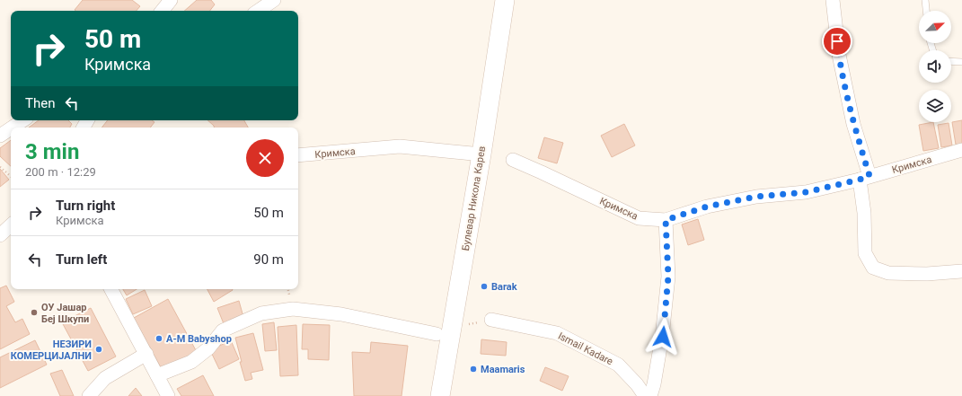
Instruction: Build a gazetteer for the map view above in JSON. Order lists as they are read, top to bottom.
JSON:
{
  "streets": {
    "street": ["Кримска", "Булевар Никола Карев", "Ismail Kadare"]
  },
  "crossings": [
    ["Кримска", "Булевар Никола Карев"]
  ],
  "places": [
    "Barak",
    "ОУ Јашар Беј Шкупи",
    "A-M Babyshop",
    "НЕЗИРИ КОМЕРЦИЈАЛНИ",
    "Maamaris"
  ],
  "north": "top right",
  "page": {
    "turn": ["50 m", "Кримска"],
    "then": "Then",
    "heading": ["3 min", "200 m · 12:29"],
    "list": [
      {
        "name": "Turn right",
        "note": "Кримска",
        "value": "50 m"
      },
      {
        "name": "Turn left",
        "value": "90 m"
      }
    ]
  }
}
